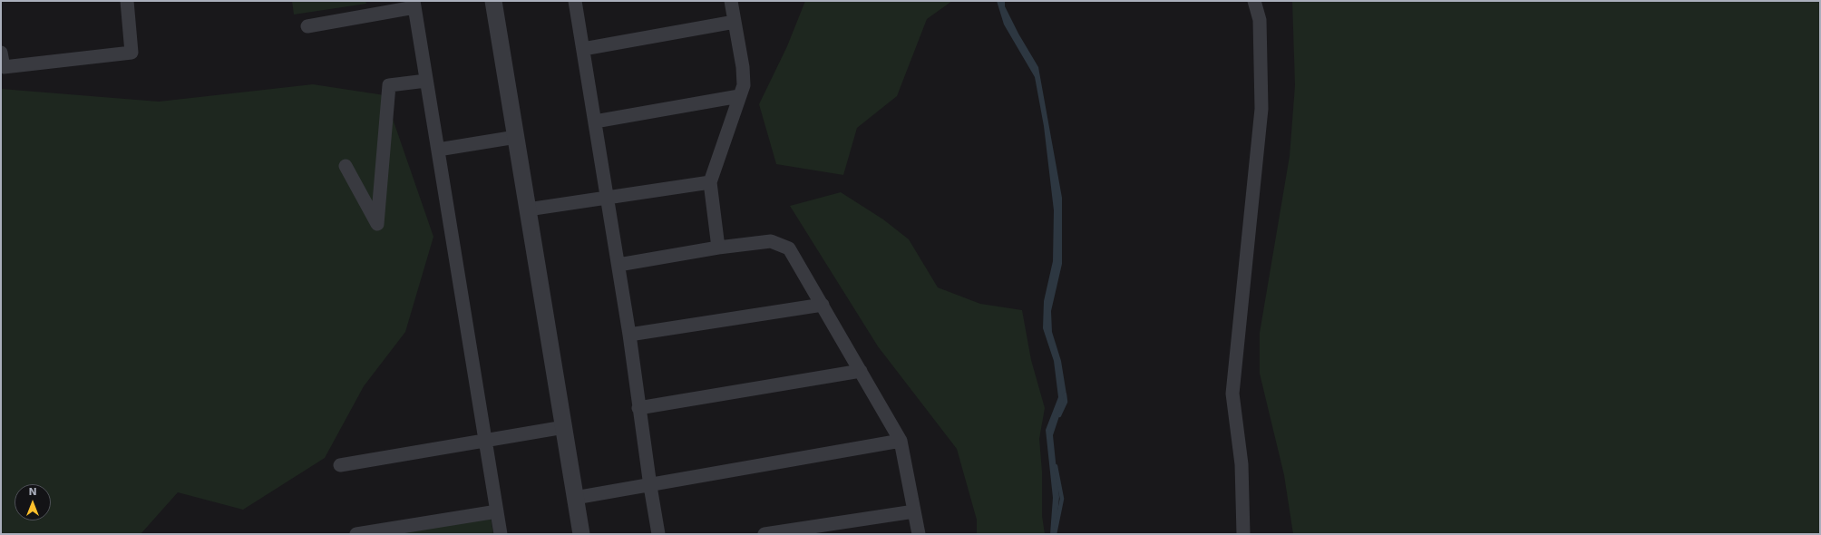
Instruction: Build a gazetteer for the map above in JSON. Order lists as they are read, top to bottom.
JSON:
{
  "north": "top"
}
